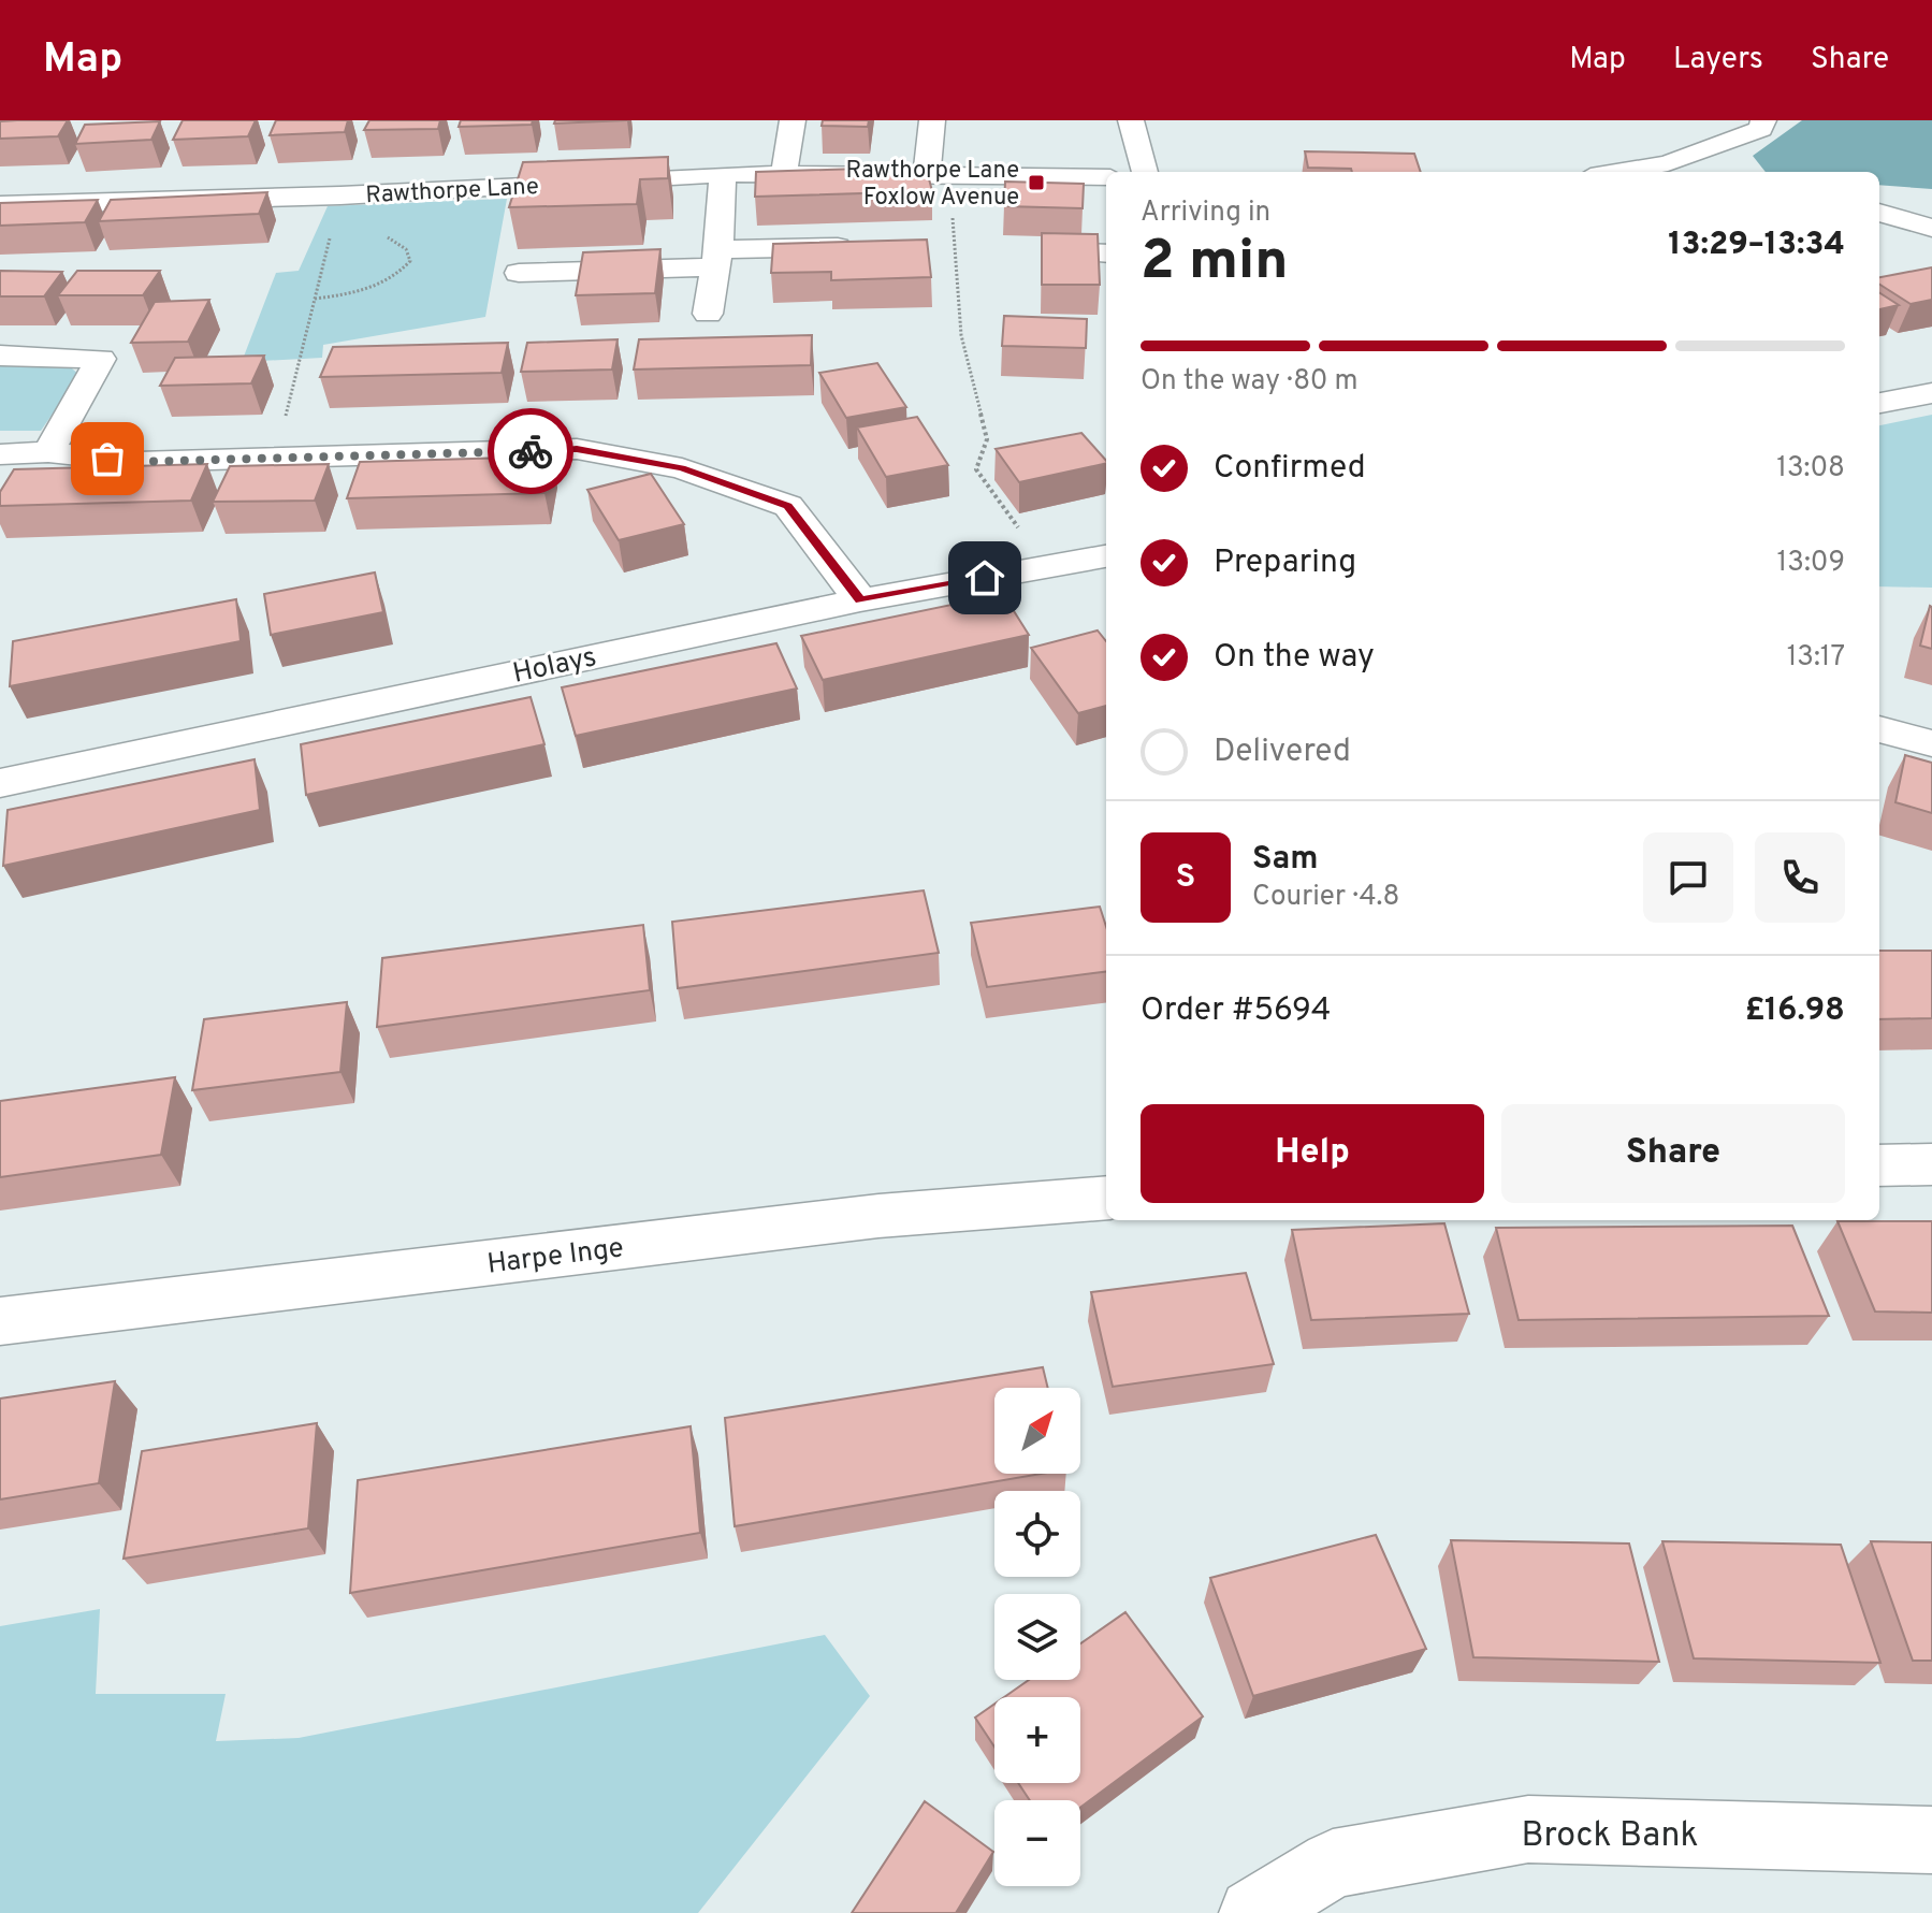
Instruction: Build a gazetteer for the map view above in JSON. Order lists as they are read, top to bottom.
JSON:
{
  "streets": {
    "street": [
      "Rawthorpe Lane",
      "Holays",
      "Harpe Inge",
      "Brock Bank"
    ]
  },
  "places": {
    "transit": ["Rawthorpe Lane Foxlow Avenue"]
  },
  "north": "top right",
  "page": {
    "header": "Map",
    "nav": ["Map", "Layers", "Share"],
    "heading": ["2 min", "Arriving in", "13:29–13:34"],
    "panel": [
      "Sam",
      "Courier · 4.8",
      "Order #5694",
      "£16.98"
    ],
    "bar": "On the way · 80 m",
    "list": [
      ["Confirmed", "13:08"],
      ["Preparing", "13:09"],
      ["On the way", "13:17"],
      "Delivered"
    ],
    "round": "S",
    "buttons": ["Help", "Share"],
    "map_buttons": ["+", "−"]
  }
}
